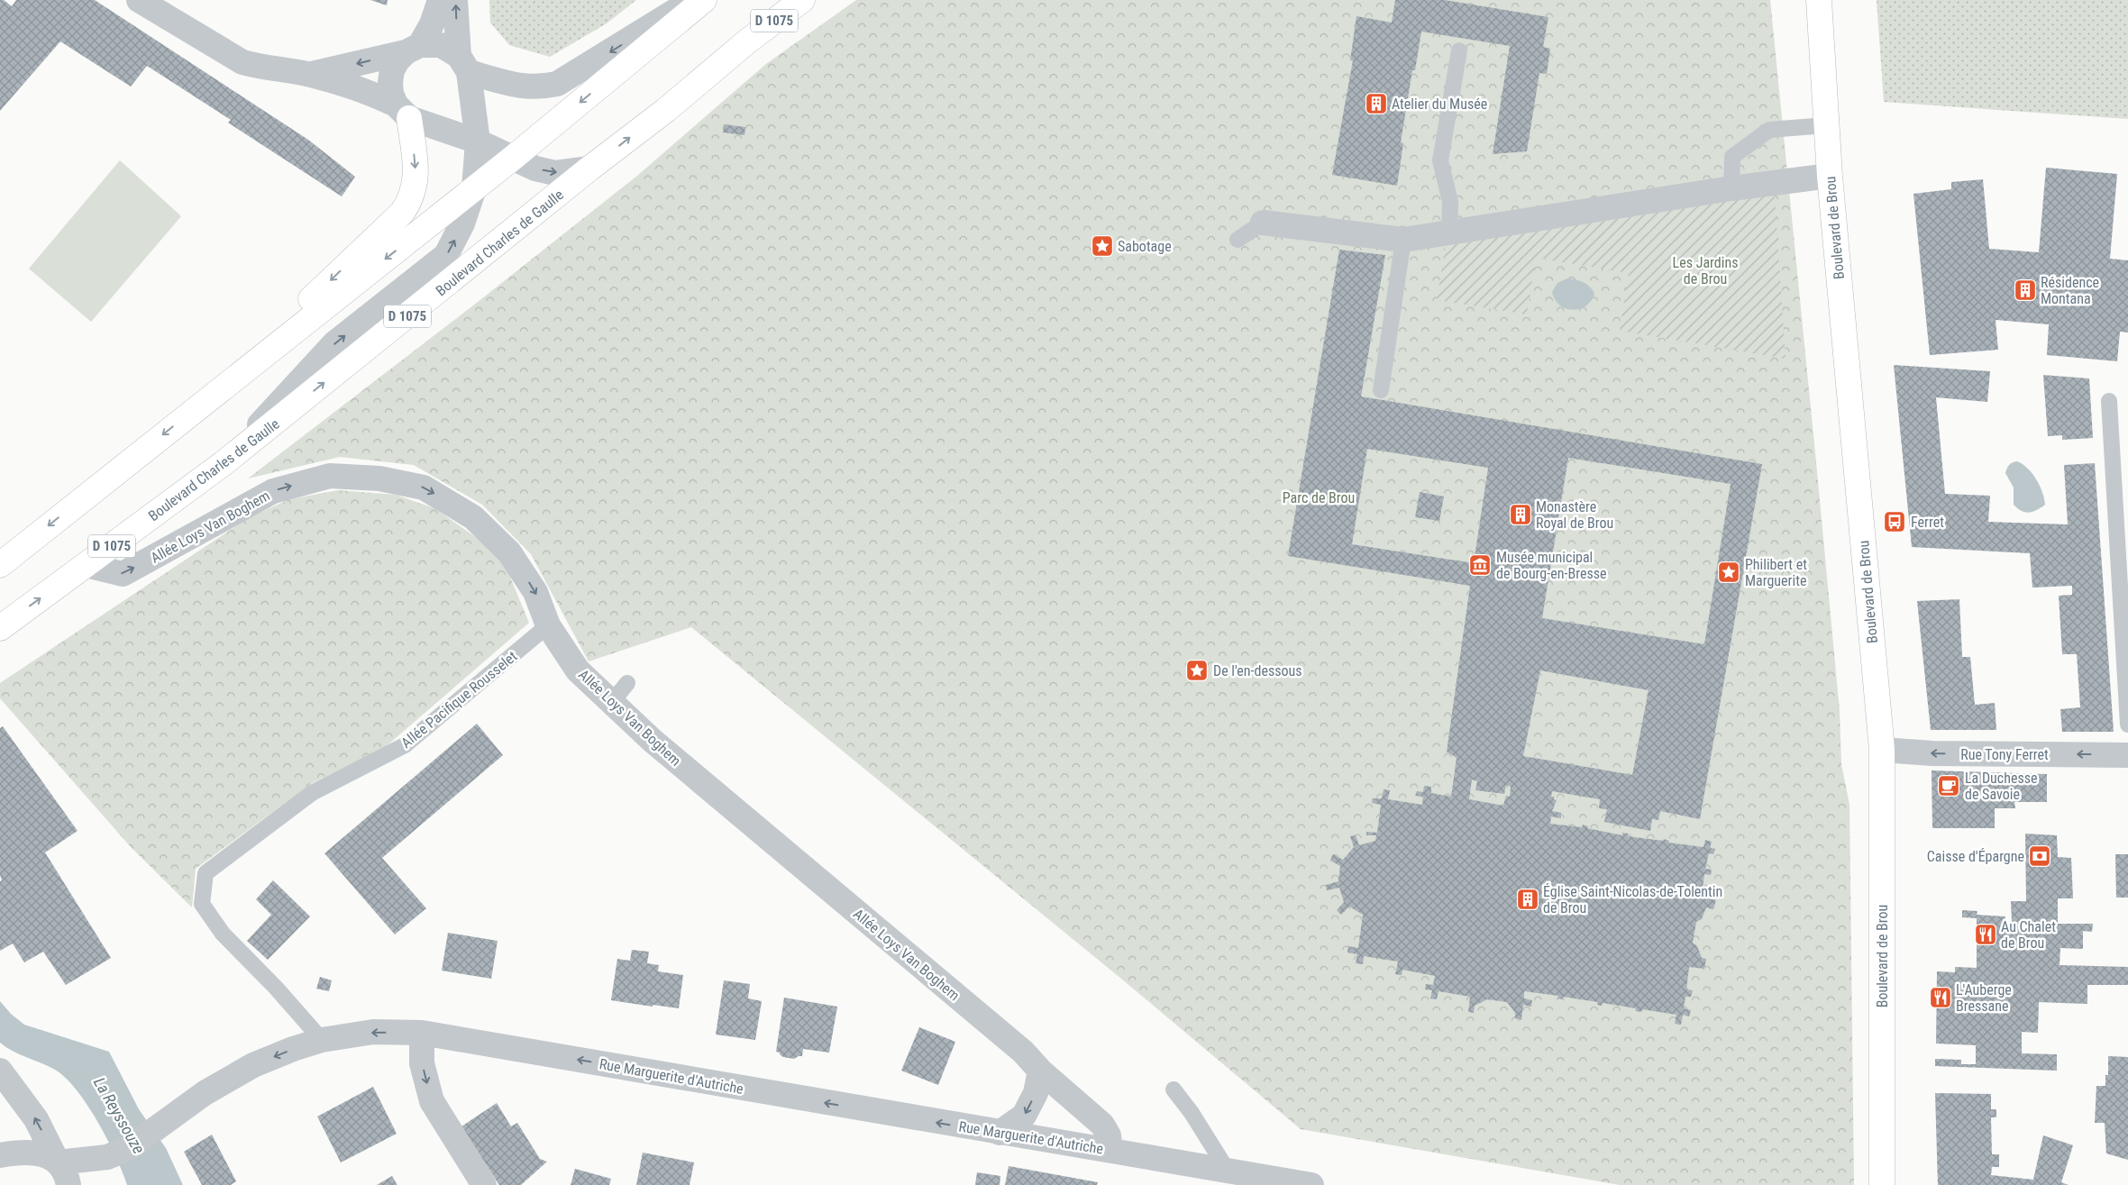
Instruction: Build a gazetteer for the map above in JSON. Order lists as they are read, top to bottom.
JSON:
{
  "streets": {
    "main road": ["D 1075", "Boulevard de Brou", "Boulevard Charles de Gaulle"],
    "street": ["Allée Loys Van Boghem", "Rue Tony Ferret", "Rue Marguerite d'Autriche"],
    "lane": ["Allée Pacifique Rousselet"]
  },
  "crossings": [
    ["Boulevard de Brou", "Rue Tony Ferret"],
    ["Boulevard Charles de Gaulle", "Allée Loys Van Boghem"],
    ["Allée Loys Van Boghem", "Allée Pacifique Rousselet"],
    ["Allée Loys Van Boghem", "Rue Marguerite d'Autriche"],
    ["Allée Pacifique Rousselet", "Rue Marguerite d'Autriche"]
  ],
  "one_way": ["Allée Loys Van Boghem", "Rue Tony Ferret", "Rue Marguerite d'Autriche"],
  "water": ["La Reyssouze"],
  "parks": ["Les Jardins de Brou", "Parc de Brou"],
  "places": {
    "building": [
      "Atelier du Musée",
      "Résidence Montana",
      "Monastère Royal de Brou",
      "Église Saint-Nicolas-de-Tolentin de Brou"
    ],
    "place": ["Sabotage", "Philibert et Marguerite", "De l'en-dessous"],
    "bus stop": ["Ferret"],
    "museum": ["Musée municipal de Bourg-en-Bresse"],
    "cafe": ["La Duchesse de Savoie"],
    "bank": ["Caisse d'Épargne"],
    "restaurant": ["Au Chalet de Brou", "L'Auberge Bressane"]
  }
}
